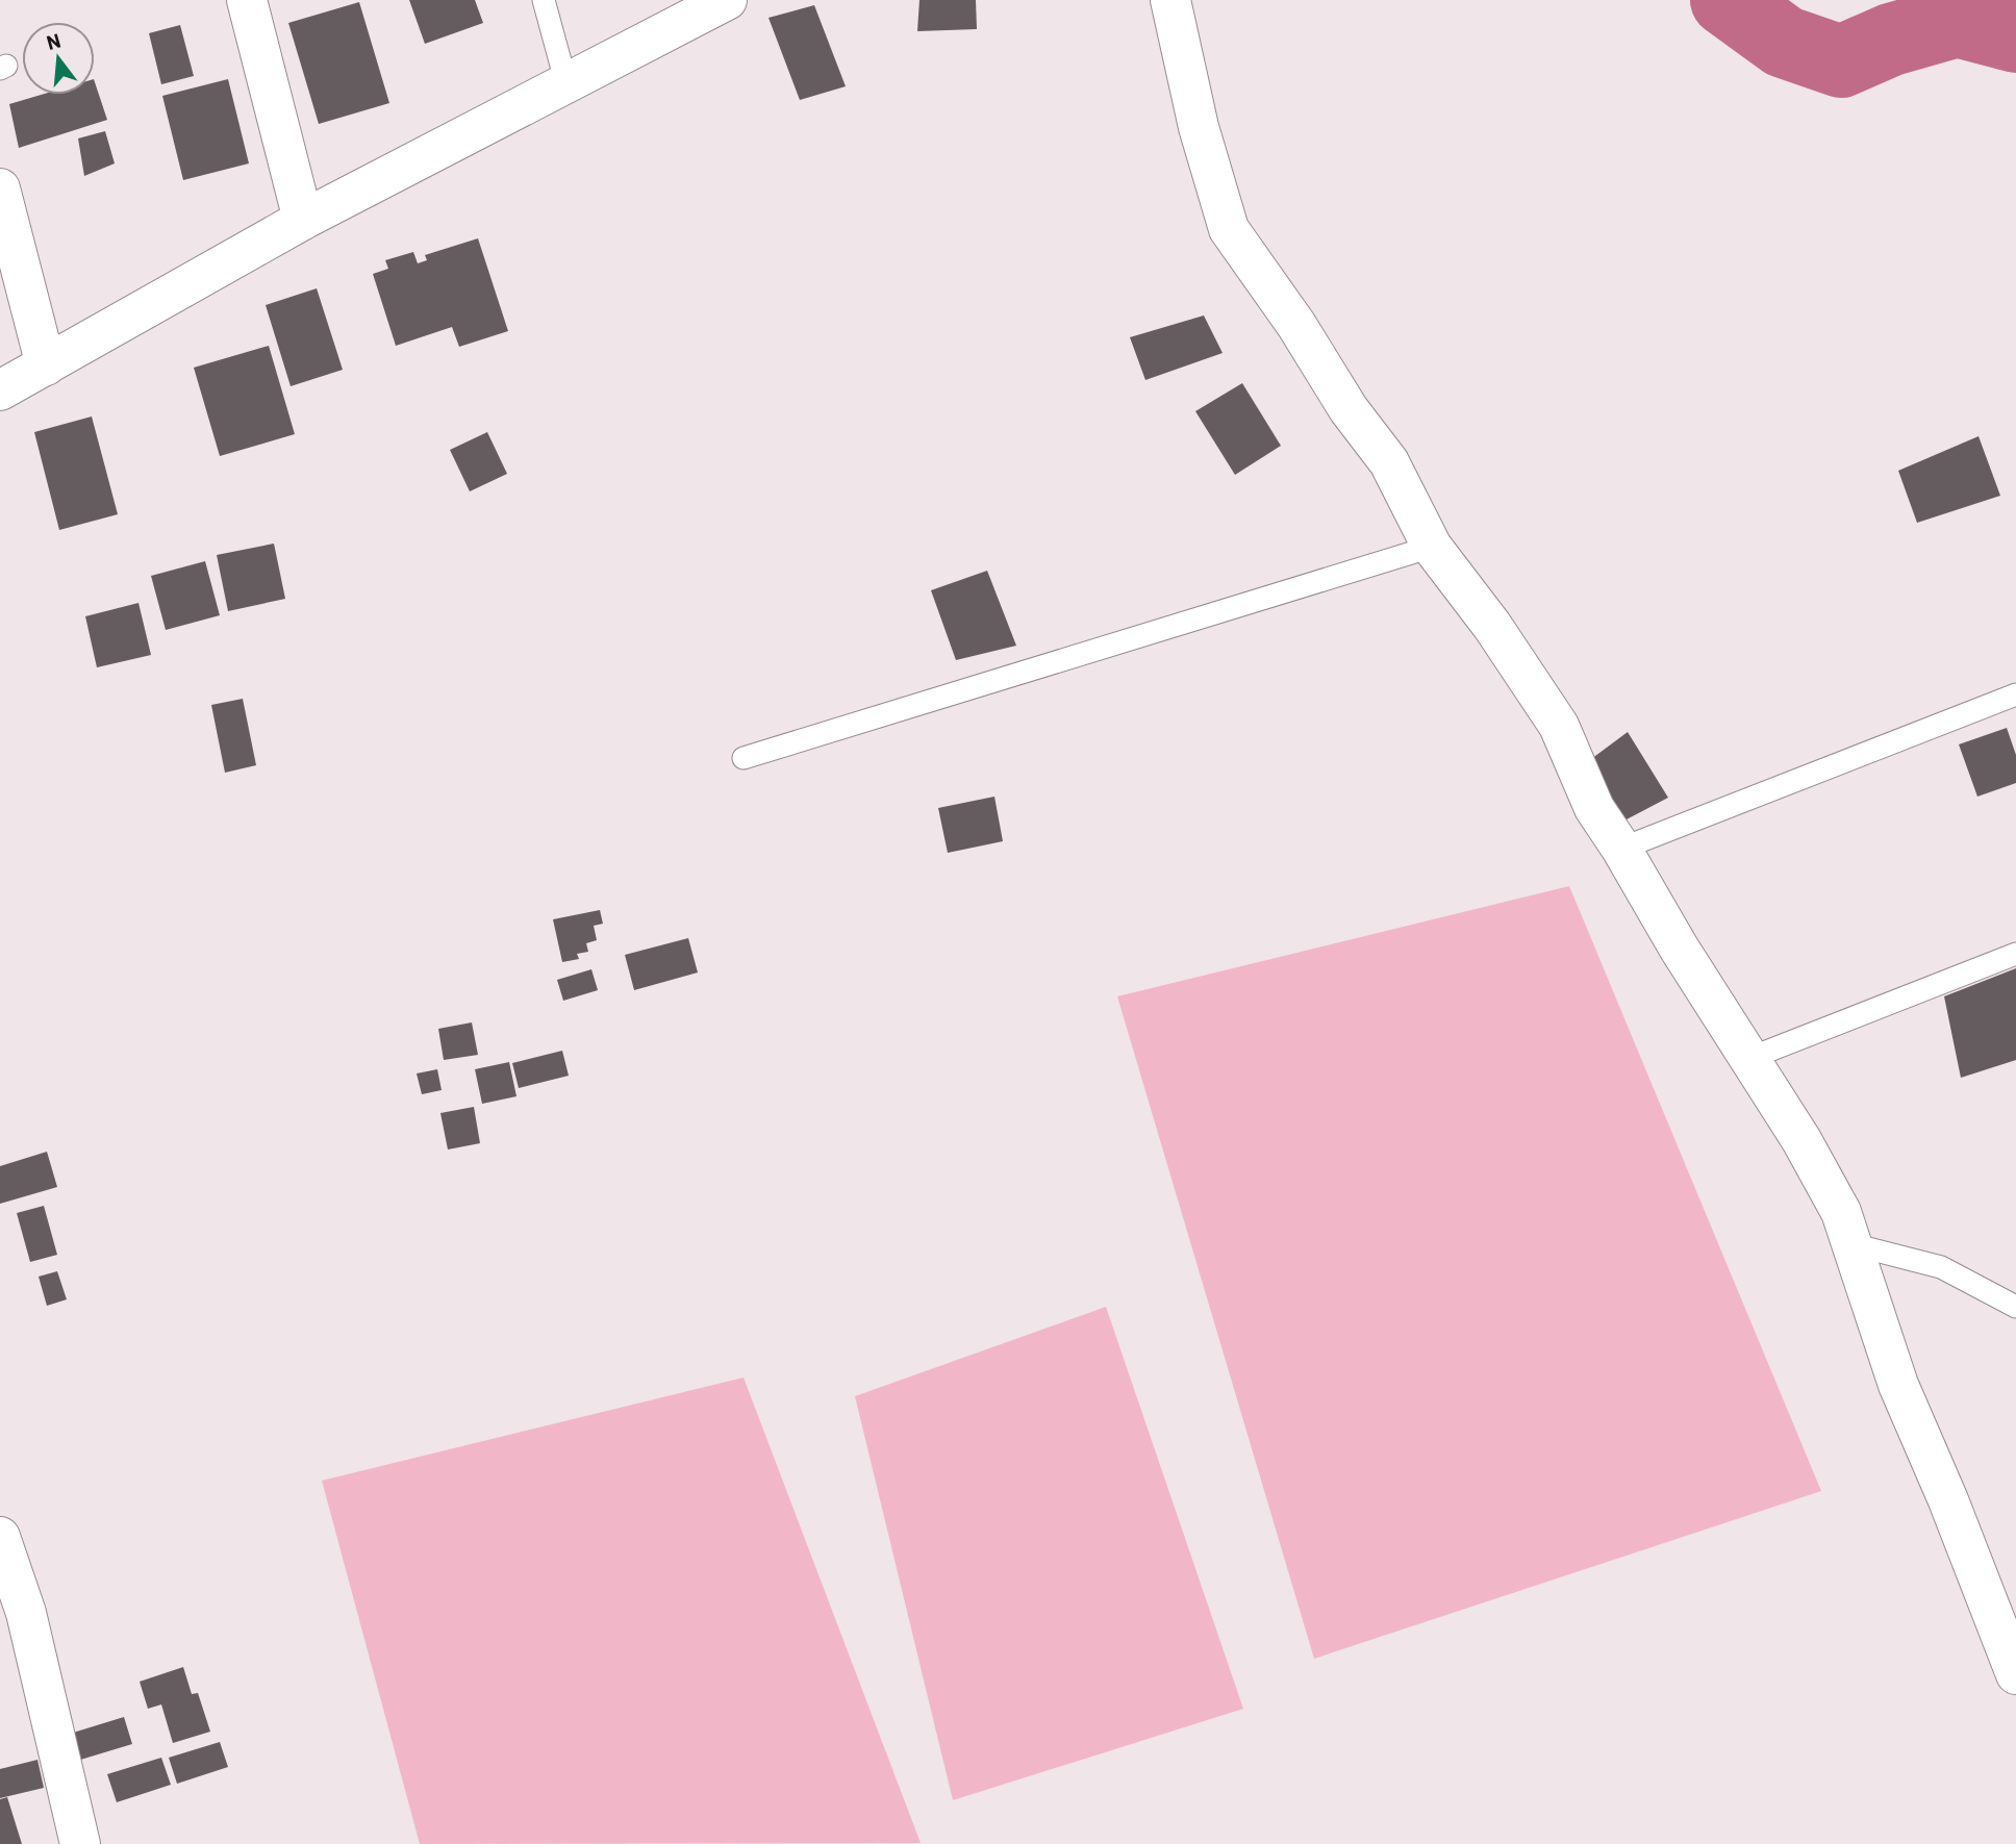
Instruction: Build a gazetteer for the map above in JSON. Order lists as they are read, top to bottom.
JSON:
{
  "north": "top"
}
